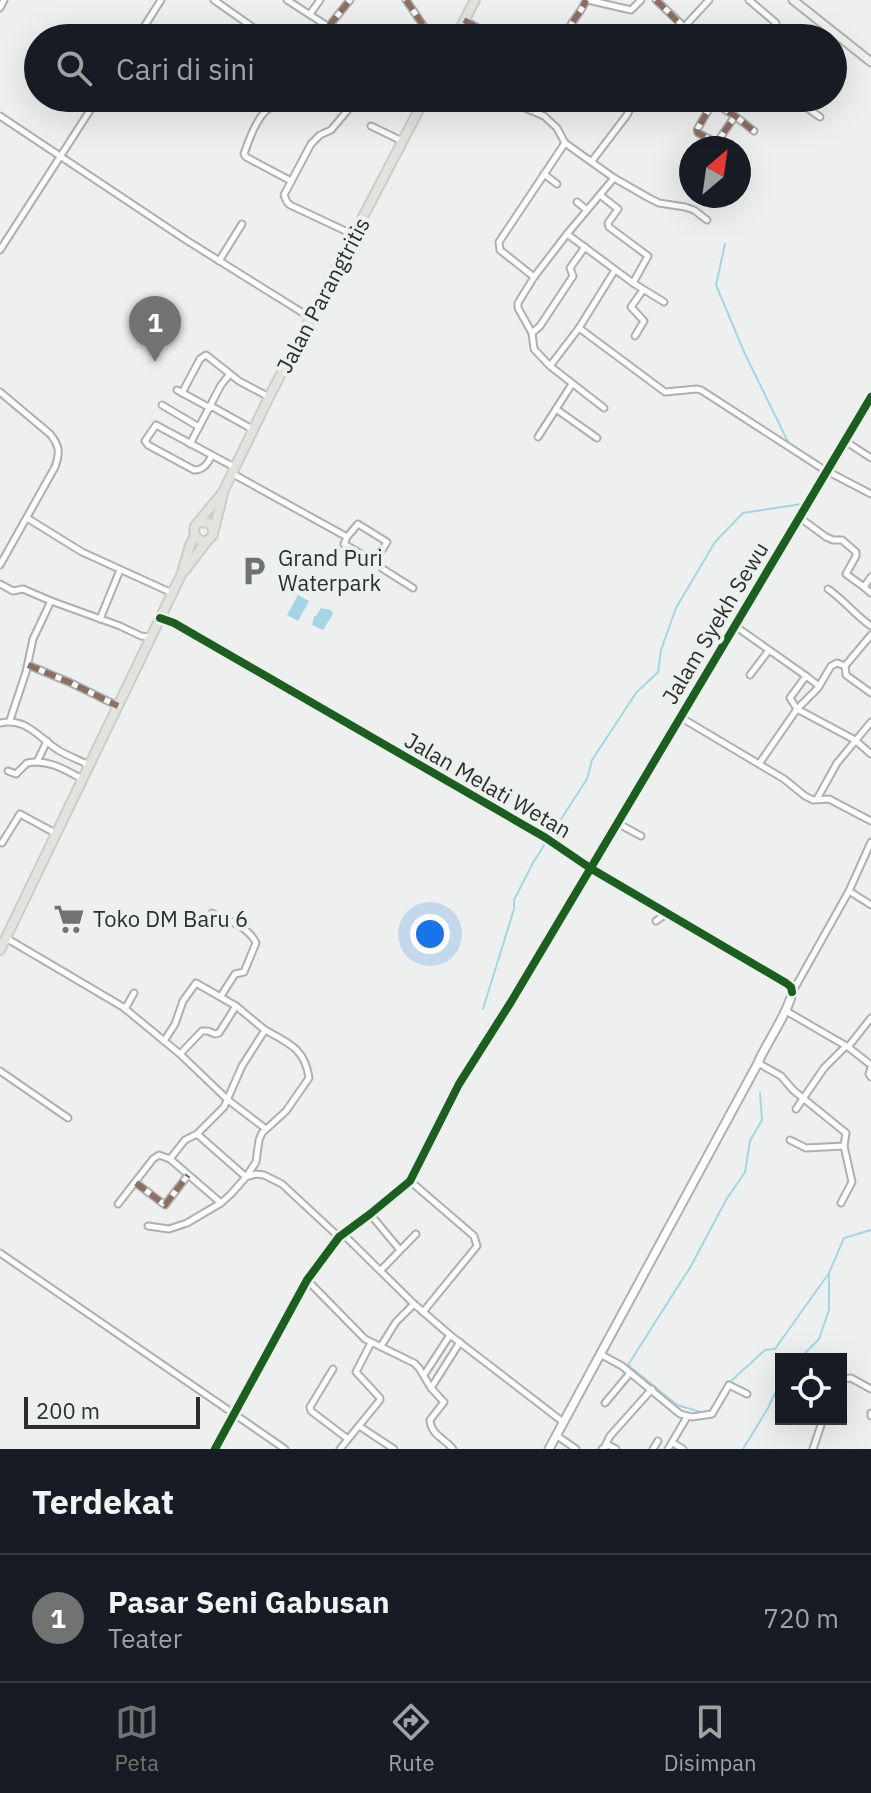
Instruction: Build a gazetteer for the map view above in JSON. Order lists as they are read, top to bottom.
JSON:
{
  "streets": {
    "main road": ["Jalan Parangtritis"],
    "street": ["Jalam Syekh Sewu", "Jalan Melati Wetan"]
  },
  "crossings": [
    ["Jalam Syekh Sewu", "Jalan Melati Wetan"]
  ],
  "places": {
    "parking": ["Grand Puri Waterpark"],
    "supermarket": ["Toko DM Baru 6"]
  },
  "scale_bar": "200 m",
  "north": "top right",
  "page": {
    "search": "Cari di sini",
    "pins": "1",
    "scale": "200 m",
    "heading": "Terdekat",
    "list": [
      {
        "mark": "1",
        "name": "Pasar Seni Gabusan",
        "note": "Teater",
        "value": "720 m"
      }
    ],
    "nav": ["Peta", "Rute", "Disimpan"]
  }
}
